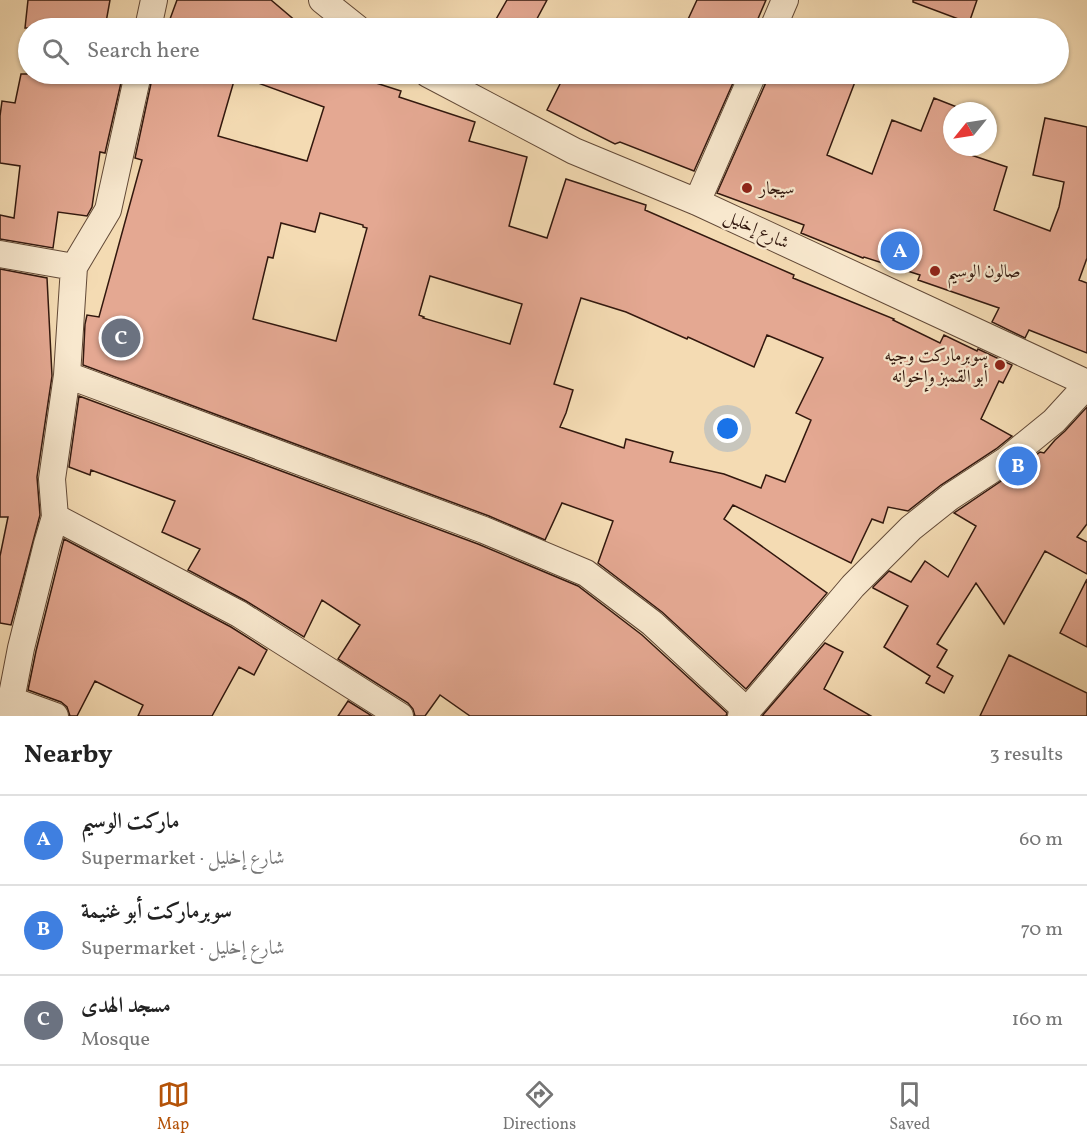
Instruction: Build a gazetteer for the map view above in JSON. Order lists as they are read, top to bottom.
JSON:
{
  "streets": {
    "street": ["شارع إخليل"]
  },
  "places": ["سيجار", "صالون الوسيم", "سوبرماركت وجيه أبو القمبز وإخوانه"],
  "north": "bottom left",
  "page": {
    "search": "Search here",
    "pins": ["A", "C", "B"],
    "heading": ["Nearby", "3 results"],
    "list": [
      {
        "mark": "A",
        "name": "ماركت الوسيم",
        "note": "Supermarket · شارع إخليل",
        "value": "60 m"
      },
      {
        "mark": "B",
        "name": "سوبرماركت أبو غنيمة",
        "note": "Supermarket · شارع إخليل",
        "value": "70 m"
      },
      {
        "mark": "C",
        "name": "مسجد الهدى",
        "note": "Mosque",
        "value": "160 m"
      }
    ],
    "nav": ["Map", "Directions", "Saved"]
  }
}
